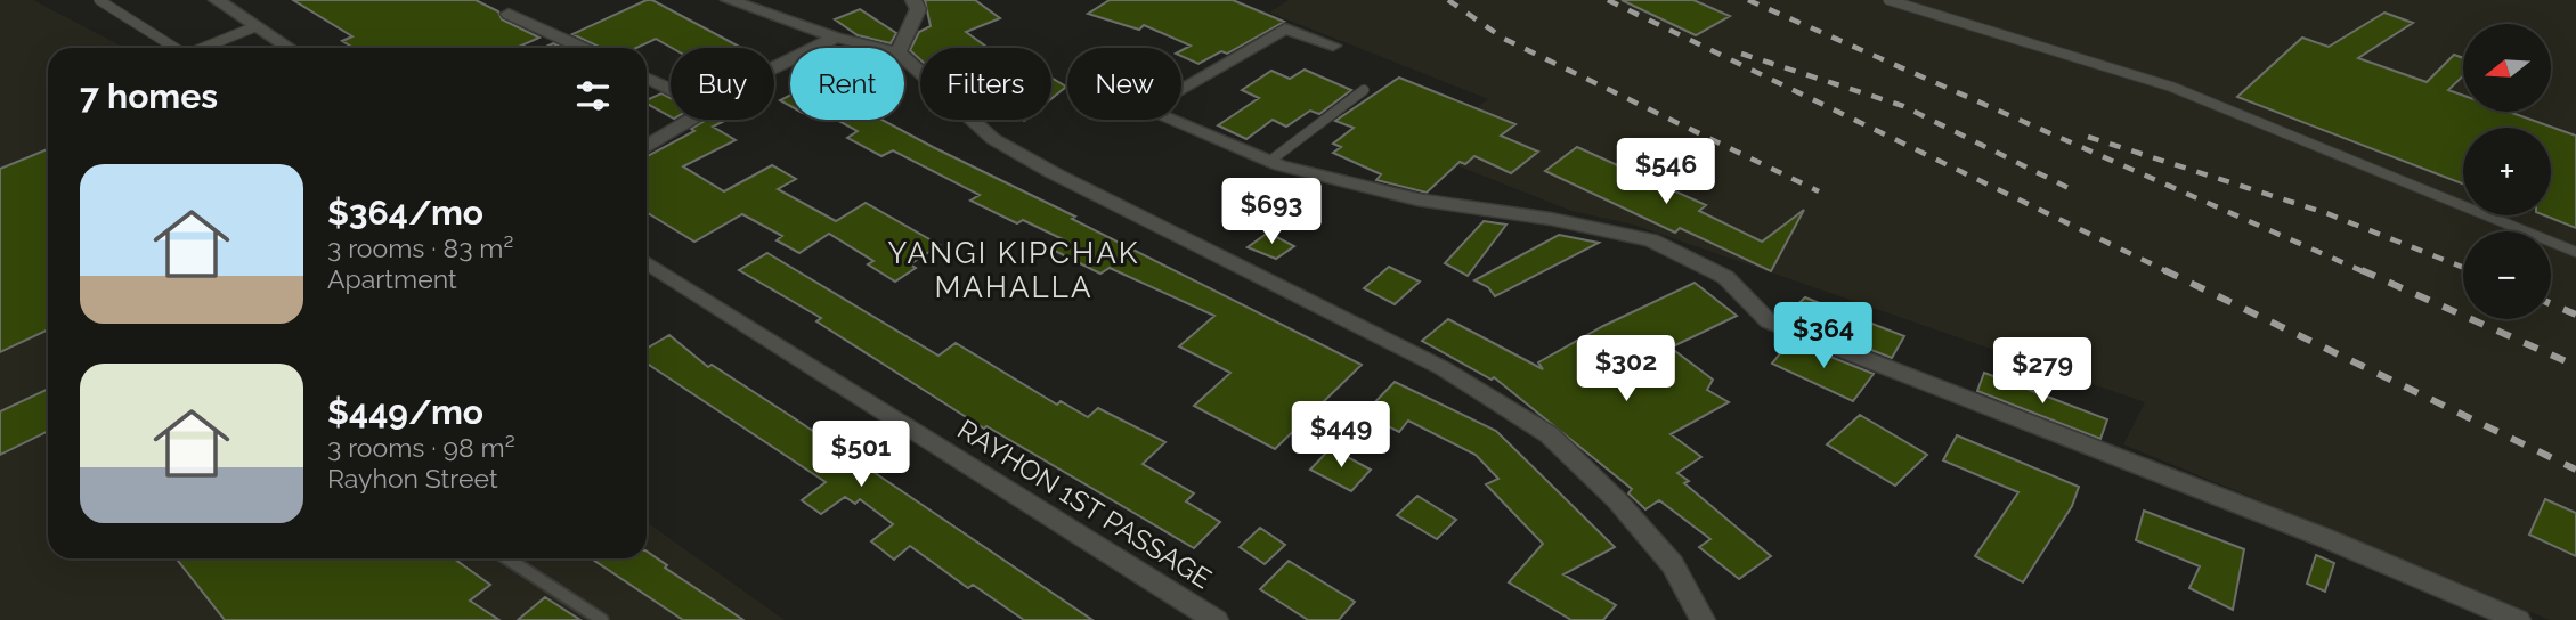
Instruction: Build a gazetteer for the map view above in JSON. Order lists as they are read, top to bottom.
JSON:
{
  "streets": {
    "street": ["RAYHON 1ST PASSAGE"]
  },
  "districts": ["YANGI KIPCHAK MAHALLA"],
  "north": "left",
  "page": {
    "map_buttons": ["+", "−"],
    "chip": [
      "Buy",
      "Rent",
      "Filters",
      "New"
    ],
    "heading": "7 homes",
    "price": [
      "$546",
      "$693",
      "$364",
      "$302",
      "$279",
      "$449",
      "$501"
    ],
    "list": [
      {
        "name": "$364/mo",
        "note": "3 rooms · 83 m² · Apartment"
      },
      {
        "name": "$449/mo",
        "note": "3 rooms · 98 m² · Rayhon Street"
      }
    ]
  }
}
